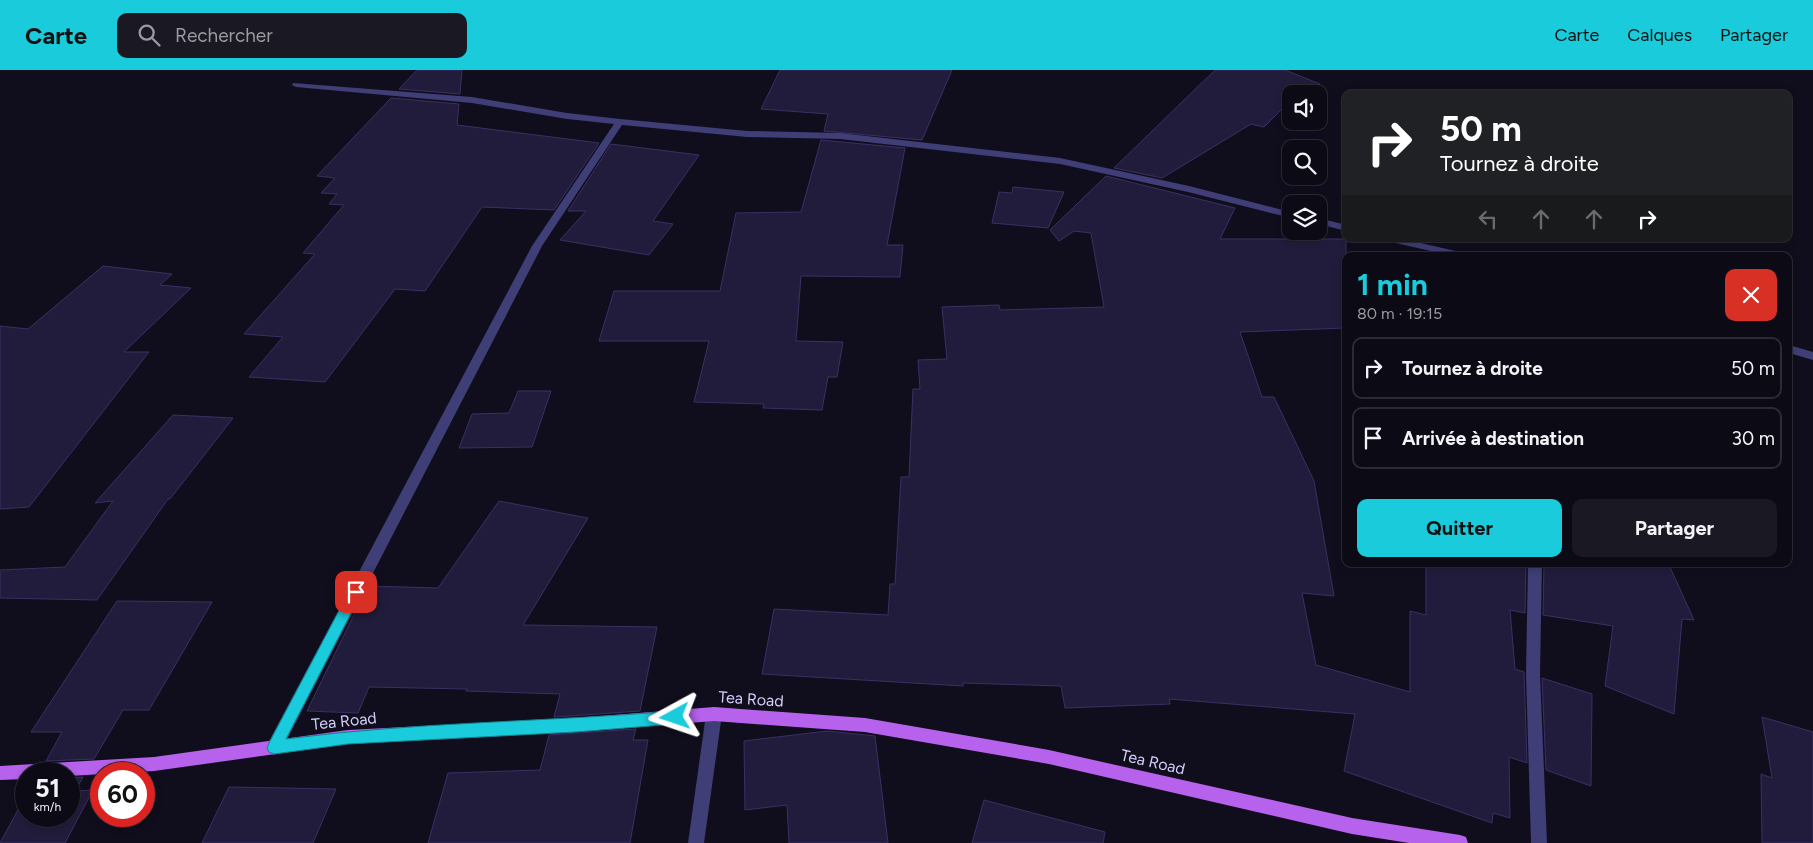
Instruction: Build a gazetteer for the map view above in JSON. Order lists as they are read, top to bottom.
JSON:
{
  "streets": {
    "main road": ["Tea Road"]
  },
  "page": {
    "header": "Carte",
    "search": "Rechercher",
    "nav": ["Carte", "Calques", "Partager"],
    "turn": ["50 m", "Tournez à droite"],
    "heading": ["1 min", "80 m · 19:15"],
    "list": [
      {
        "name": "Tournez à droite",
        "value": "50 m"
      },
      {
        "name": "Arrivée à destination",
        "value": "30 m"
      }
    ],
    "buttons": ["Quitter", "Partager"],
    "speed": "51 km/h",
    "limit": "60"
  }
}
